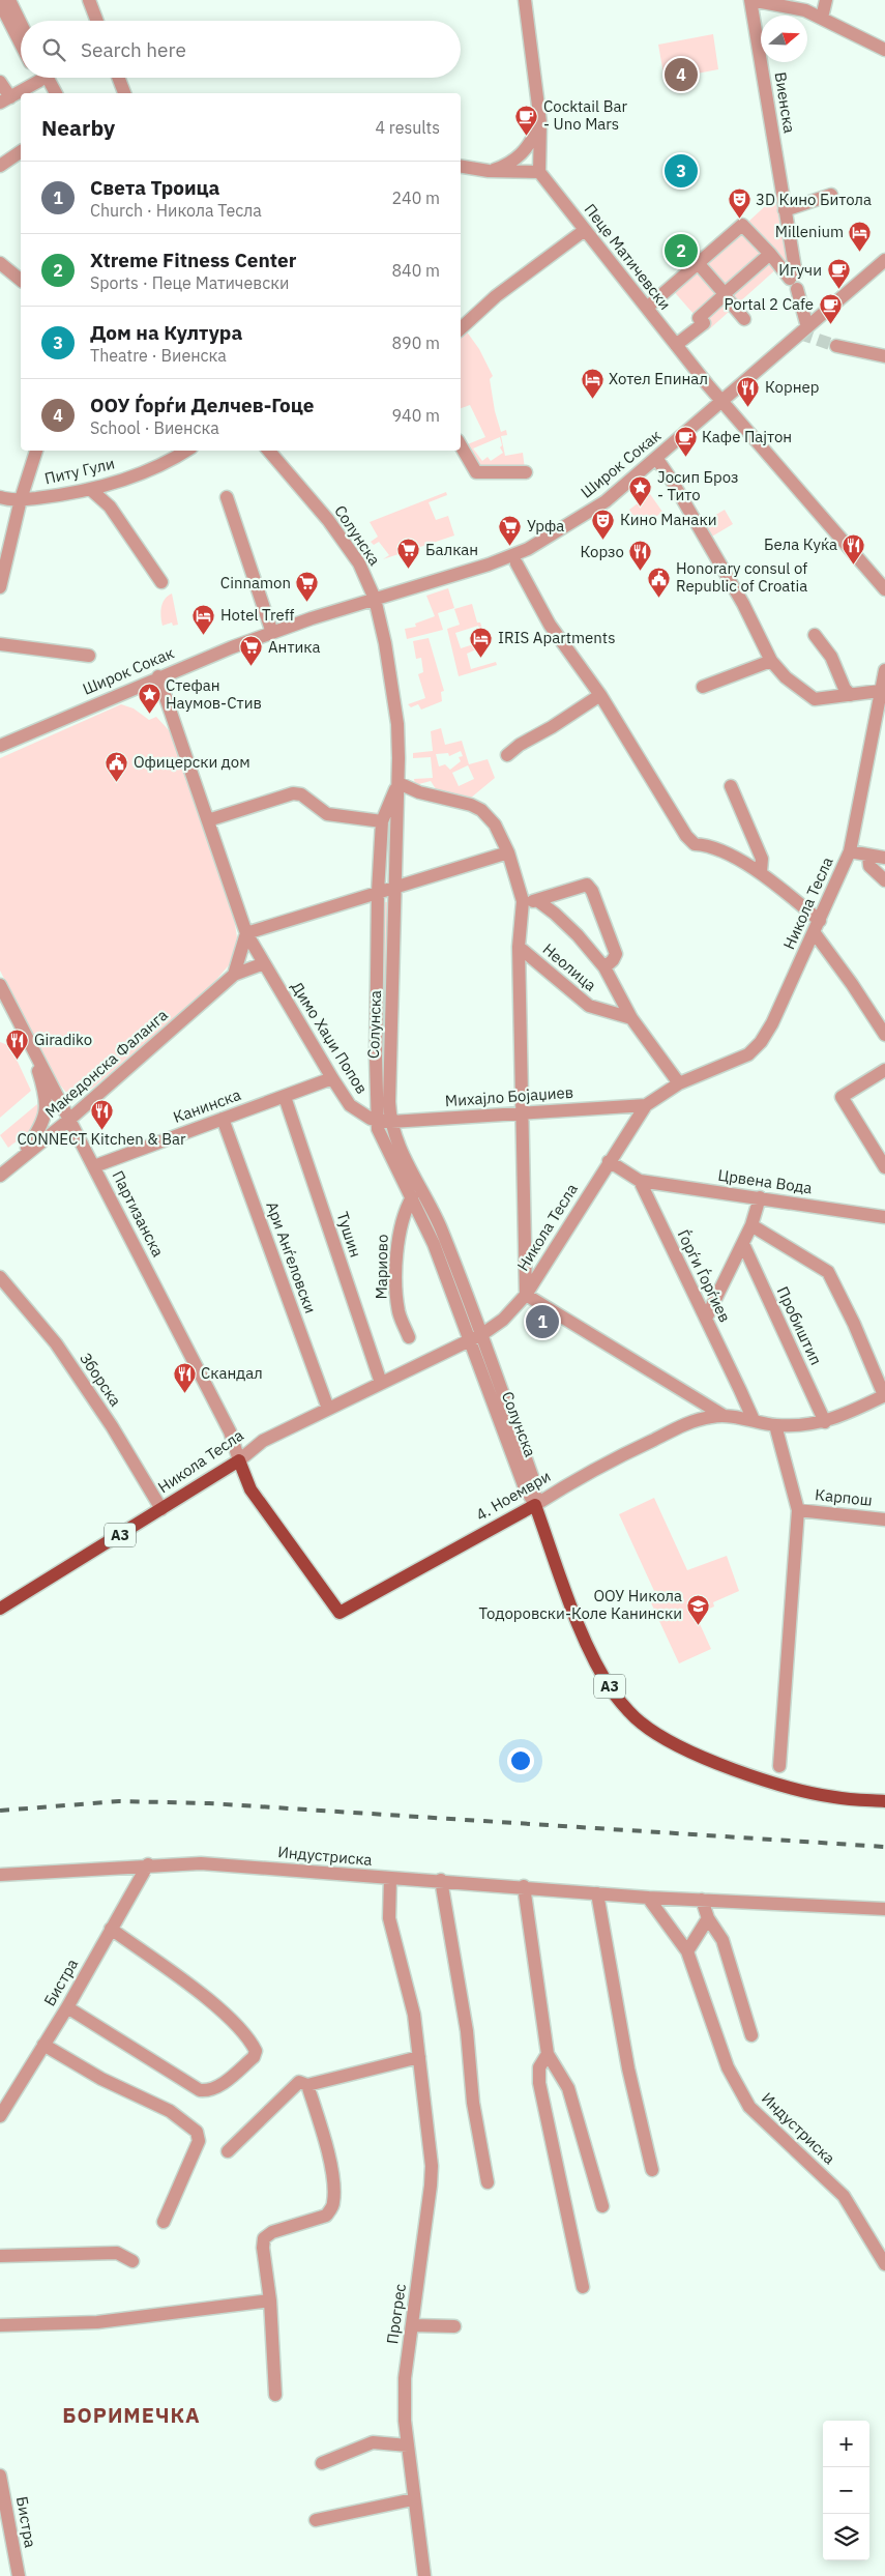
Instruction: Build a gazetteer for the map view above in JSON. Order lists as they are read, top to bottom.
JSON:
{
  "streets": {
    "main road": ["Никола Тесла", "4. Ноември", "A3"],
    "street": [
      "Виенска",
      "Пеце Матичевски",
      "Широк Сокак",
      "Питу Гули",
      "Солунска",
      "Неолица",
      "Димо Хаџи Попов",
      "Македонска Фаланга",
      "Михајло Бојаџиев",
      "Канинска",
      "Црвена Вода",
      "Партизанска",
      "Тушин",
      "Ари Анѓеловски",
      "Мариово",
      "Ѓорѓи Ѓорѓиев",
      "Пробиштип",
      "Зборска",
      "Карпош",
      "Индустриска",
      "Бистра",
      "Прогрес"
    ]
  },
  "crossings": [
    ["Виенска", "Широк Сокак"],
    ["Пеце Матичевски", "Широк Сокак"],
    ["Широк Сокак", "Солунска"],
    ["Солунска", "Никола Тесла"],
    ["Солунска", "Димо Хаџи Попов"],
    ["Солунска", "Михајло Бојаџиев"],
    ["Солунска", "Мариово"],
    ["Солунска", "4. Ноември"],
    ["Солунска", "A3"],
    ["Никола Тесла", "Михајло Бојаџиев"],
    ["Никола Тесла", "Партизанска"],
    ["Никола Тесла", "Тушин"],
    ["Никола Тесла", "Ари Анѓеловски"],
    ["Никола Тесла", "Зборска"],
    ["Никола Тесла", "4. Ноември"],
    ["Димо Хаџи Попов", "Македонска Фаланга"],
    ["Димо Хаџи Попов", "Михајло Бојаџиев"],
    ["Димо Хаџи Попов", "Канинска"],
    ["Македонска Фаланга", "Партизанска"],
    ["Канинска", "Партизанска"],
    ["Канинска", "Тушин"],
    ["Канинска", "Ари Анѓеловски"],
    ["Црвена Вода", "Ѓорѓи Ѓорѓиев"],
    ["Партизанска", "4. Ноември"],
    ["Ѓорѓи Ѓорѓиев", "4. Ноември"],
    ["Пробиштип", "4. Ноември"],
    ["4. Ноември", "A3"],
    ["Индустриска", "Бистра"],
    ["Индустриска", "Прогрес"]
  ],
  "districts": ["БОРИМЕЧКА"],
  "places": {
    "cafe": [
      "Cocktail Bar - Uno Mars",
      "Игучи",
      "Portal 2 Cafe",
      "Кафе Пајтон"
    ],
    "theatre": ["3D Кино Битола", "Кино Манаки"],
    "hotel": [
      "Millenium",
      "Хотел Епинал",
      "Hotel Treff",
      "IRIS Apartments"
    ],
    "restaurant": [
      "Корнер",
      "Бела Куќа",
      "Корзо",
      "Giradiko",
      "CONNECT Kitchen & Bar",
      "Скандал"
    ],
    "place": ["Јосип Броз - Тито", "Стефан Наумов-Стив"],
    "supermarket": [
      "Урфа",
      "Балкан",
      "Cinnamon",
      "Антика"
    ],
    "public building": ["Honorary consul of Republic of Croatia", "Офицерски дом"],
    "school or university": ["ООУ Никола Тодоровски-Коле Канински"]
  },
  "north": "right",
  "page": {
    "search": "Search here",
    "pins": [
      "4",
      "3",
      "2",
      "1"
    ],
    "heading": ["Nearby", "4 results"],
    "list": [
      {
        "mark": "1",
        "name": "Света Троица",
        "note": "Church · Никола Тесла",
        "value": "240 m"
      },
      {
        "mark": "2",
        "name": "Xtreme Fitness Center",
        "note": "Sports · Пеце Матичевски",
        "value": "840 m"
      },
      {
        "mark": "3",
        "name": "Дом на Култура",
        "note": "Theatre · Виенска",
        "value": "890 m"
      },
      {
        "mark": "4",
        "name": "ООУ Ѓорѓи Делчев-Гоце",
        "note": "School · Виенска",
        "value": "940 m"
      }
    ],
    "map_buttons": ["+", "−"]
  }
}
